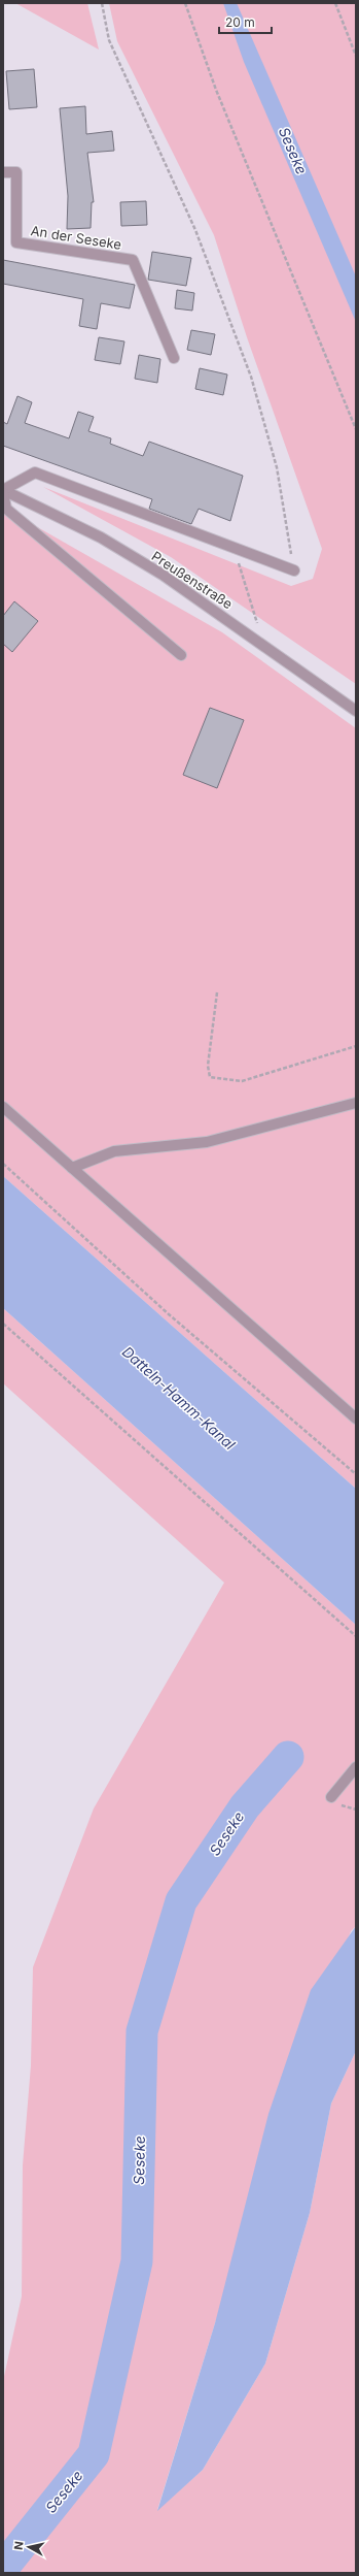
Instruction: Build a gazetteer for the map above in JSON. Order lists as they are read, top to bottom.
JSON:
{
  "streets": {
    "street": ["An der Seseke", "Preußenstraße"]
  },
  "water": ["Seseke", "Datteln-Hamm-Kanal"],
  "scale_bar": "20 m",
  "north": "left"
}
